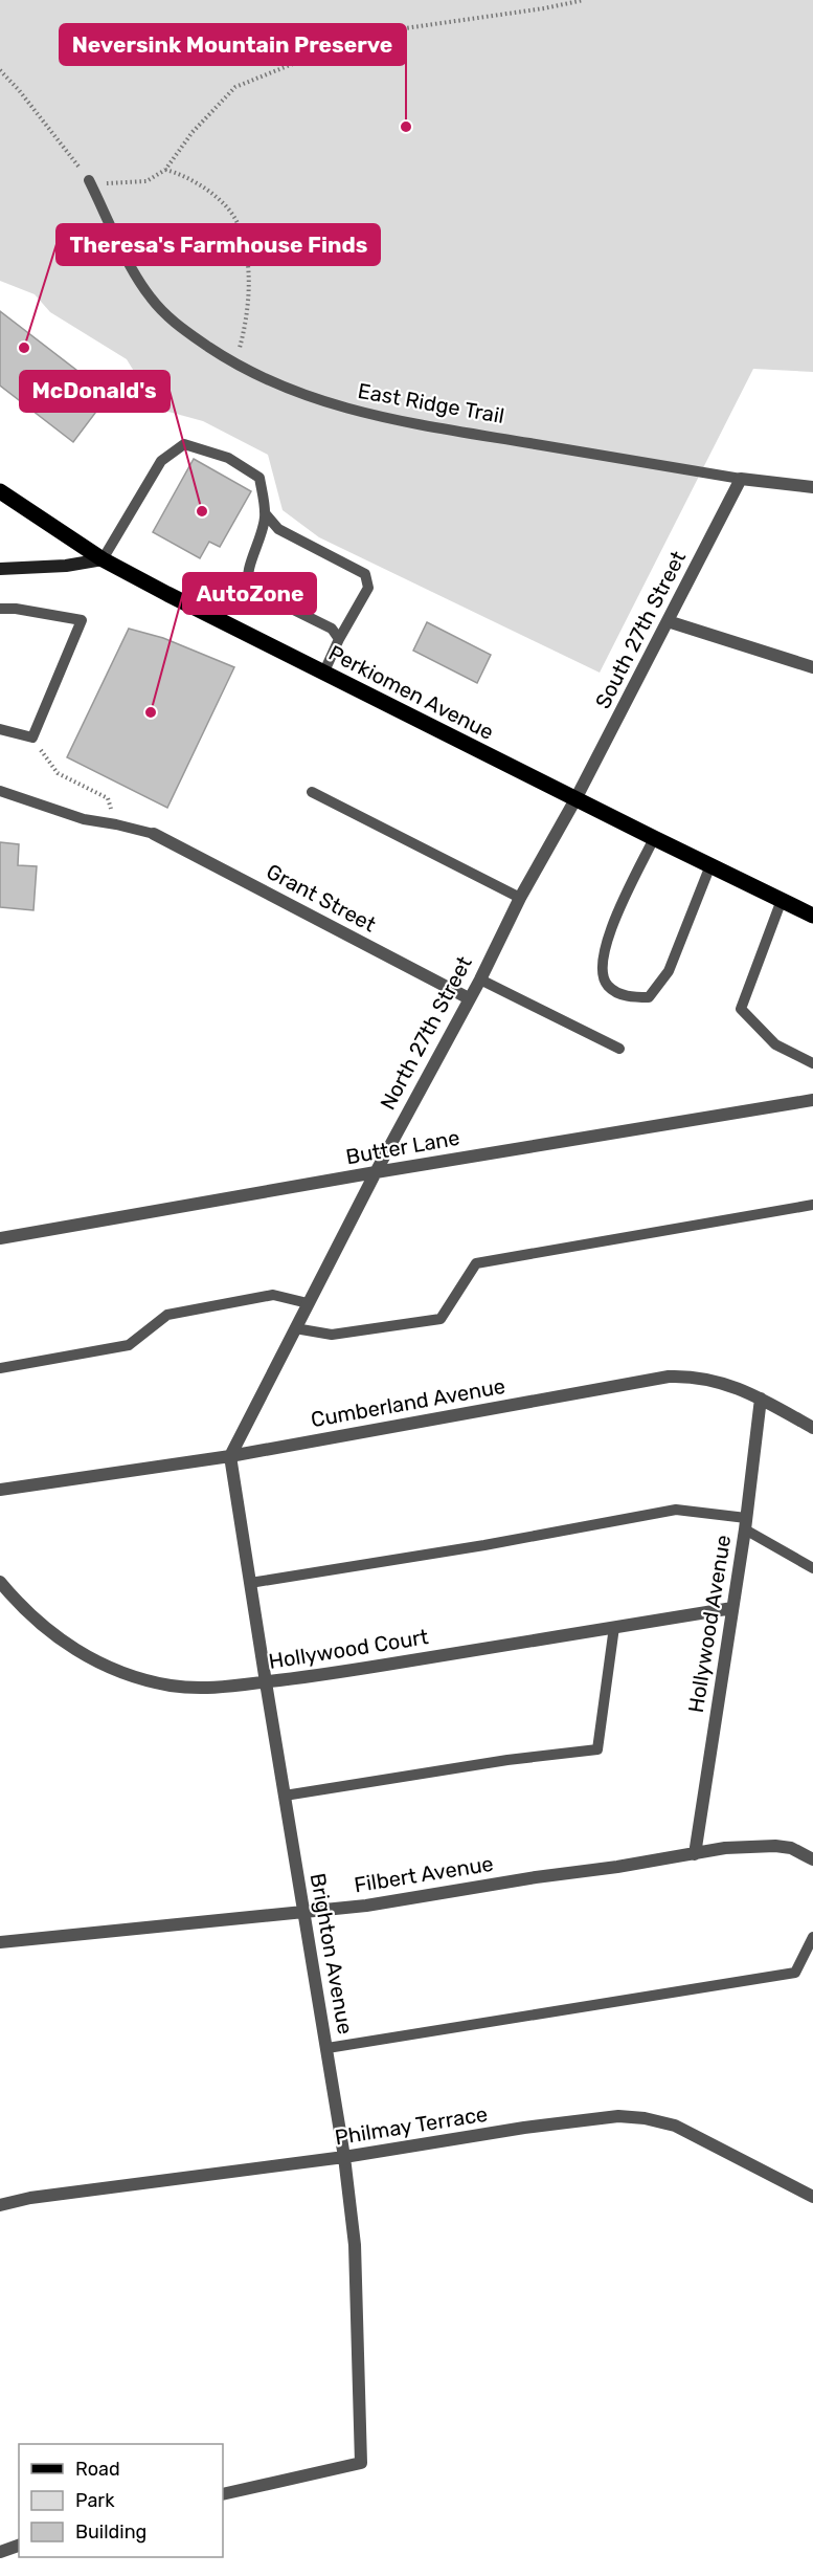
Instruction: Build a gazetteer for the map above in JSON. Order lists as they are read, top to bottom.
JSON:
{
  "streets": {
    "main road": ["Perkiomen Avenue"],
    "street": [
      "South 27th Street",
      "Grant Street",
      "North 27th Street",
      "Butter Lane",
      "Cumberland Avenue",
      "Hollywood Avenue",
      "Hollywood Court",
      "Filbert Avenue",
      "Brighton Avenue",
      "Philmay Terrace"
    ]
  },
  "crossings": [
    ["South 27th Street", "Perkiomen Avenue"],
    ["South 27th Street", "North 27th Street"],
    ["Perkiomen Avenue", "North 27th Street"],
    ["Grant Street", "North 27th Street"],
    ["North 27th Street", "Butter Lane"],
    ["North 27th Street", "Cumberland Avenue"],
    ["North 27th Street", "Brighton Avenue"],
    ["Cumberland Avenue", "Hollywood Avenue"],
    ["Cumberland Avenue", "Brighton Avenue"],
    ["Hollywood Avenue", "Hollywood Court"],
    ["Hollywood Avenue", "Filbert Avenue"],
    ["Hollywood Court", "Brighton Avenue"],
    ["Filbert Avenue", "Brighton Avenue"],
    ["Brighton Avenue", "Philmay Terrace"]
  ],
  "places": [
    "Neversink Mountain Preserve",
    "Theresa's Farmhouse Finds",
    "McDonald's",
    "AutoZone"
  ],
  "legend": ["Road", "Park", "Building"]
}
